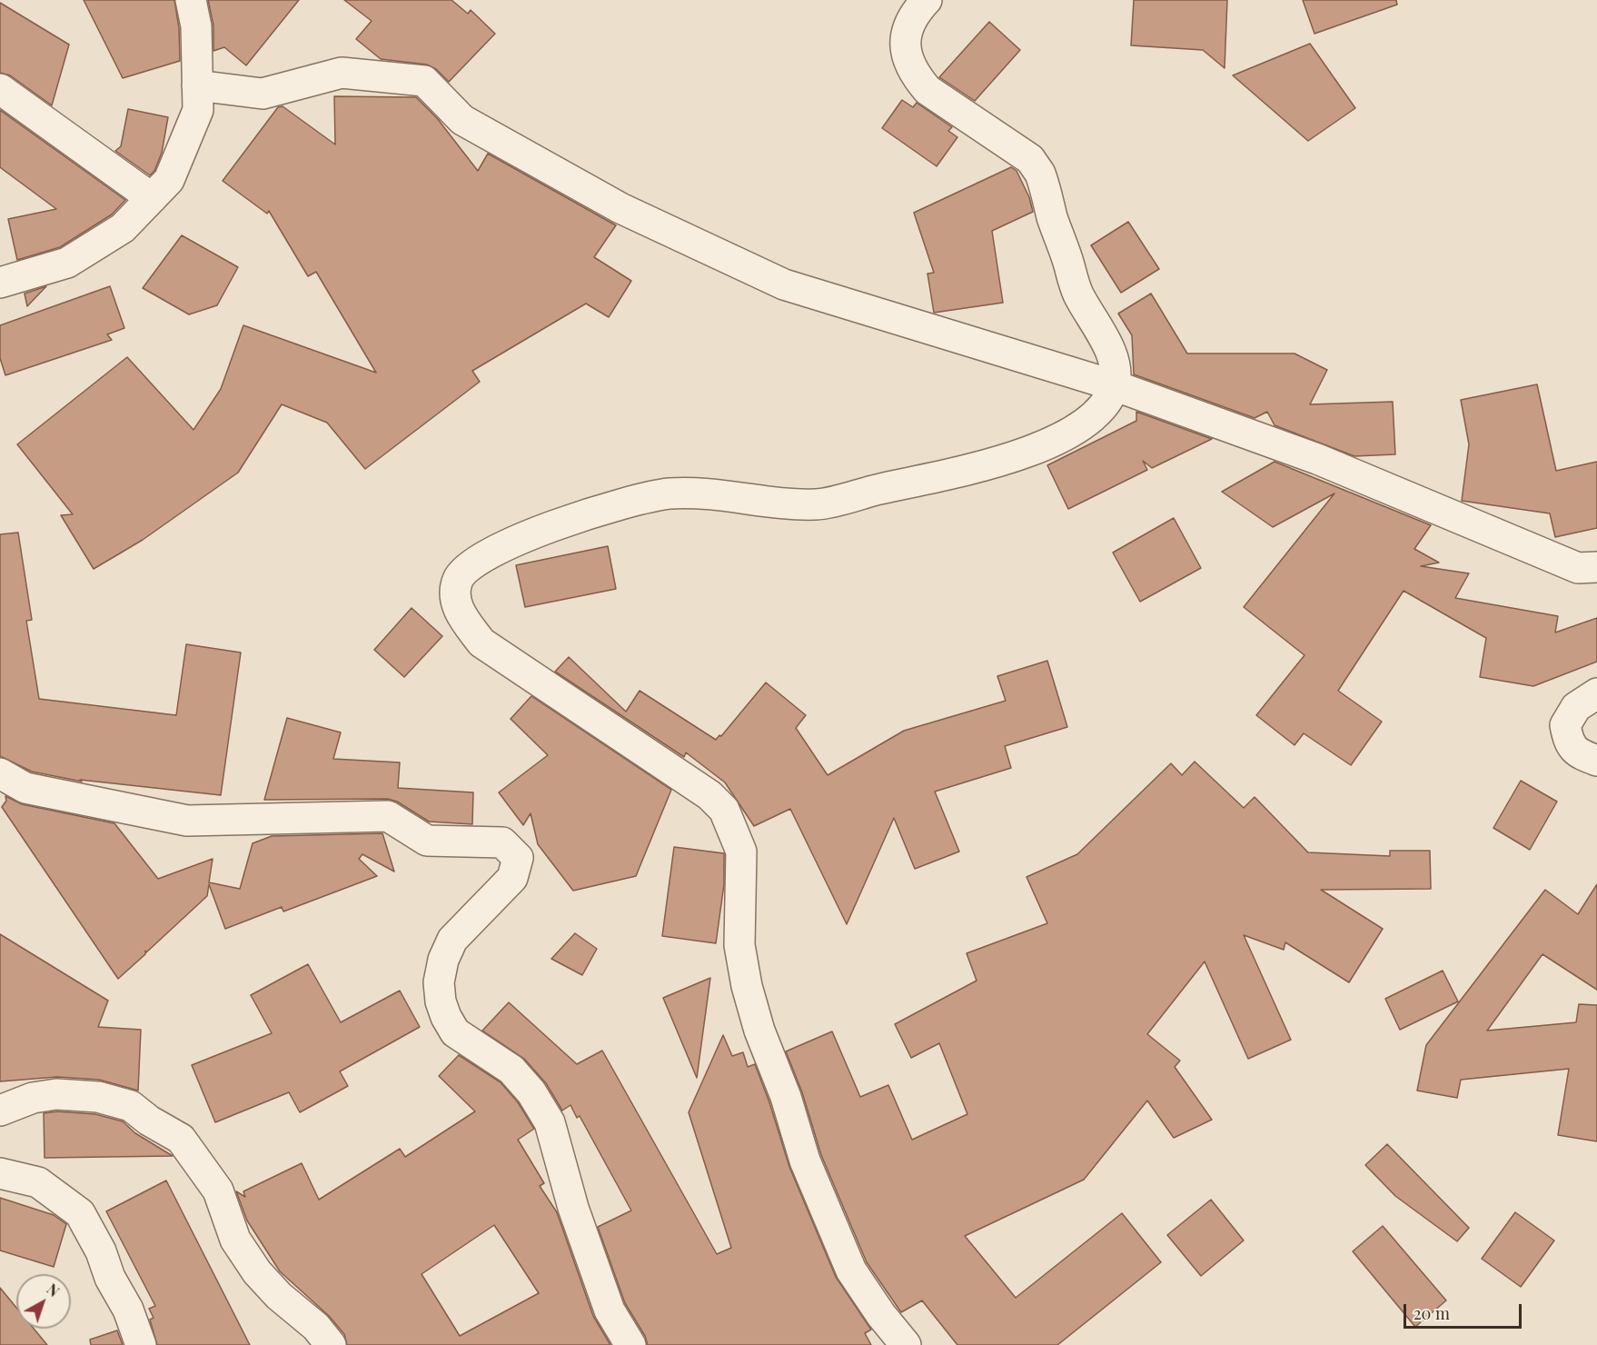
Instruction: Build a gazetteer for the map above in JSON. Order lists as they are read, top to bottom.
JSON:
{
  "scale_bar": "20 m",
  "north": "top right"
}
